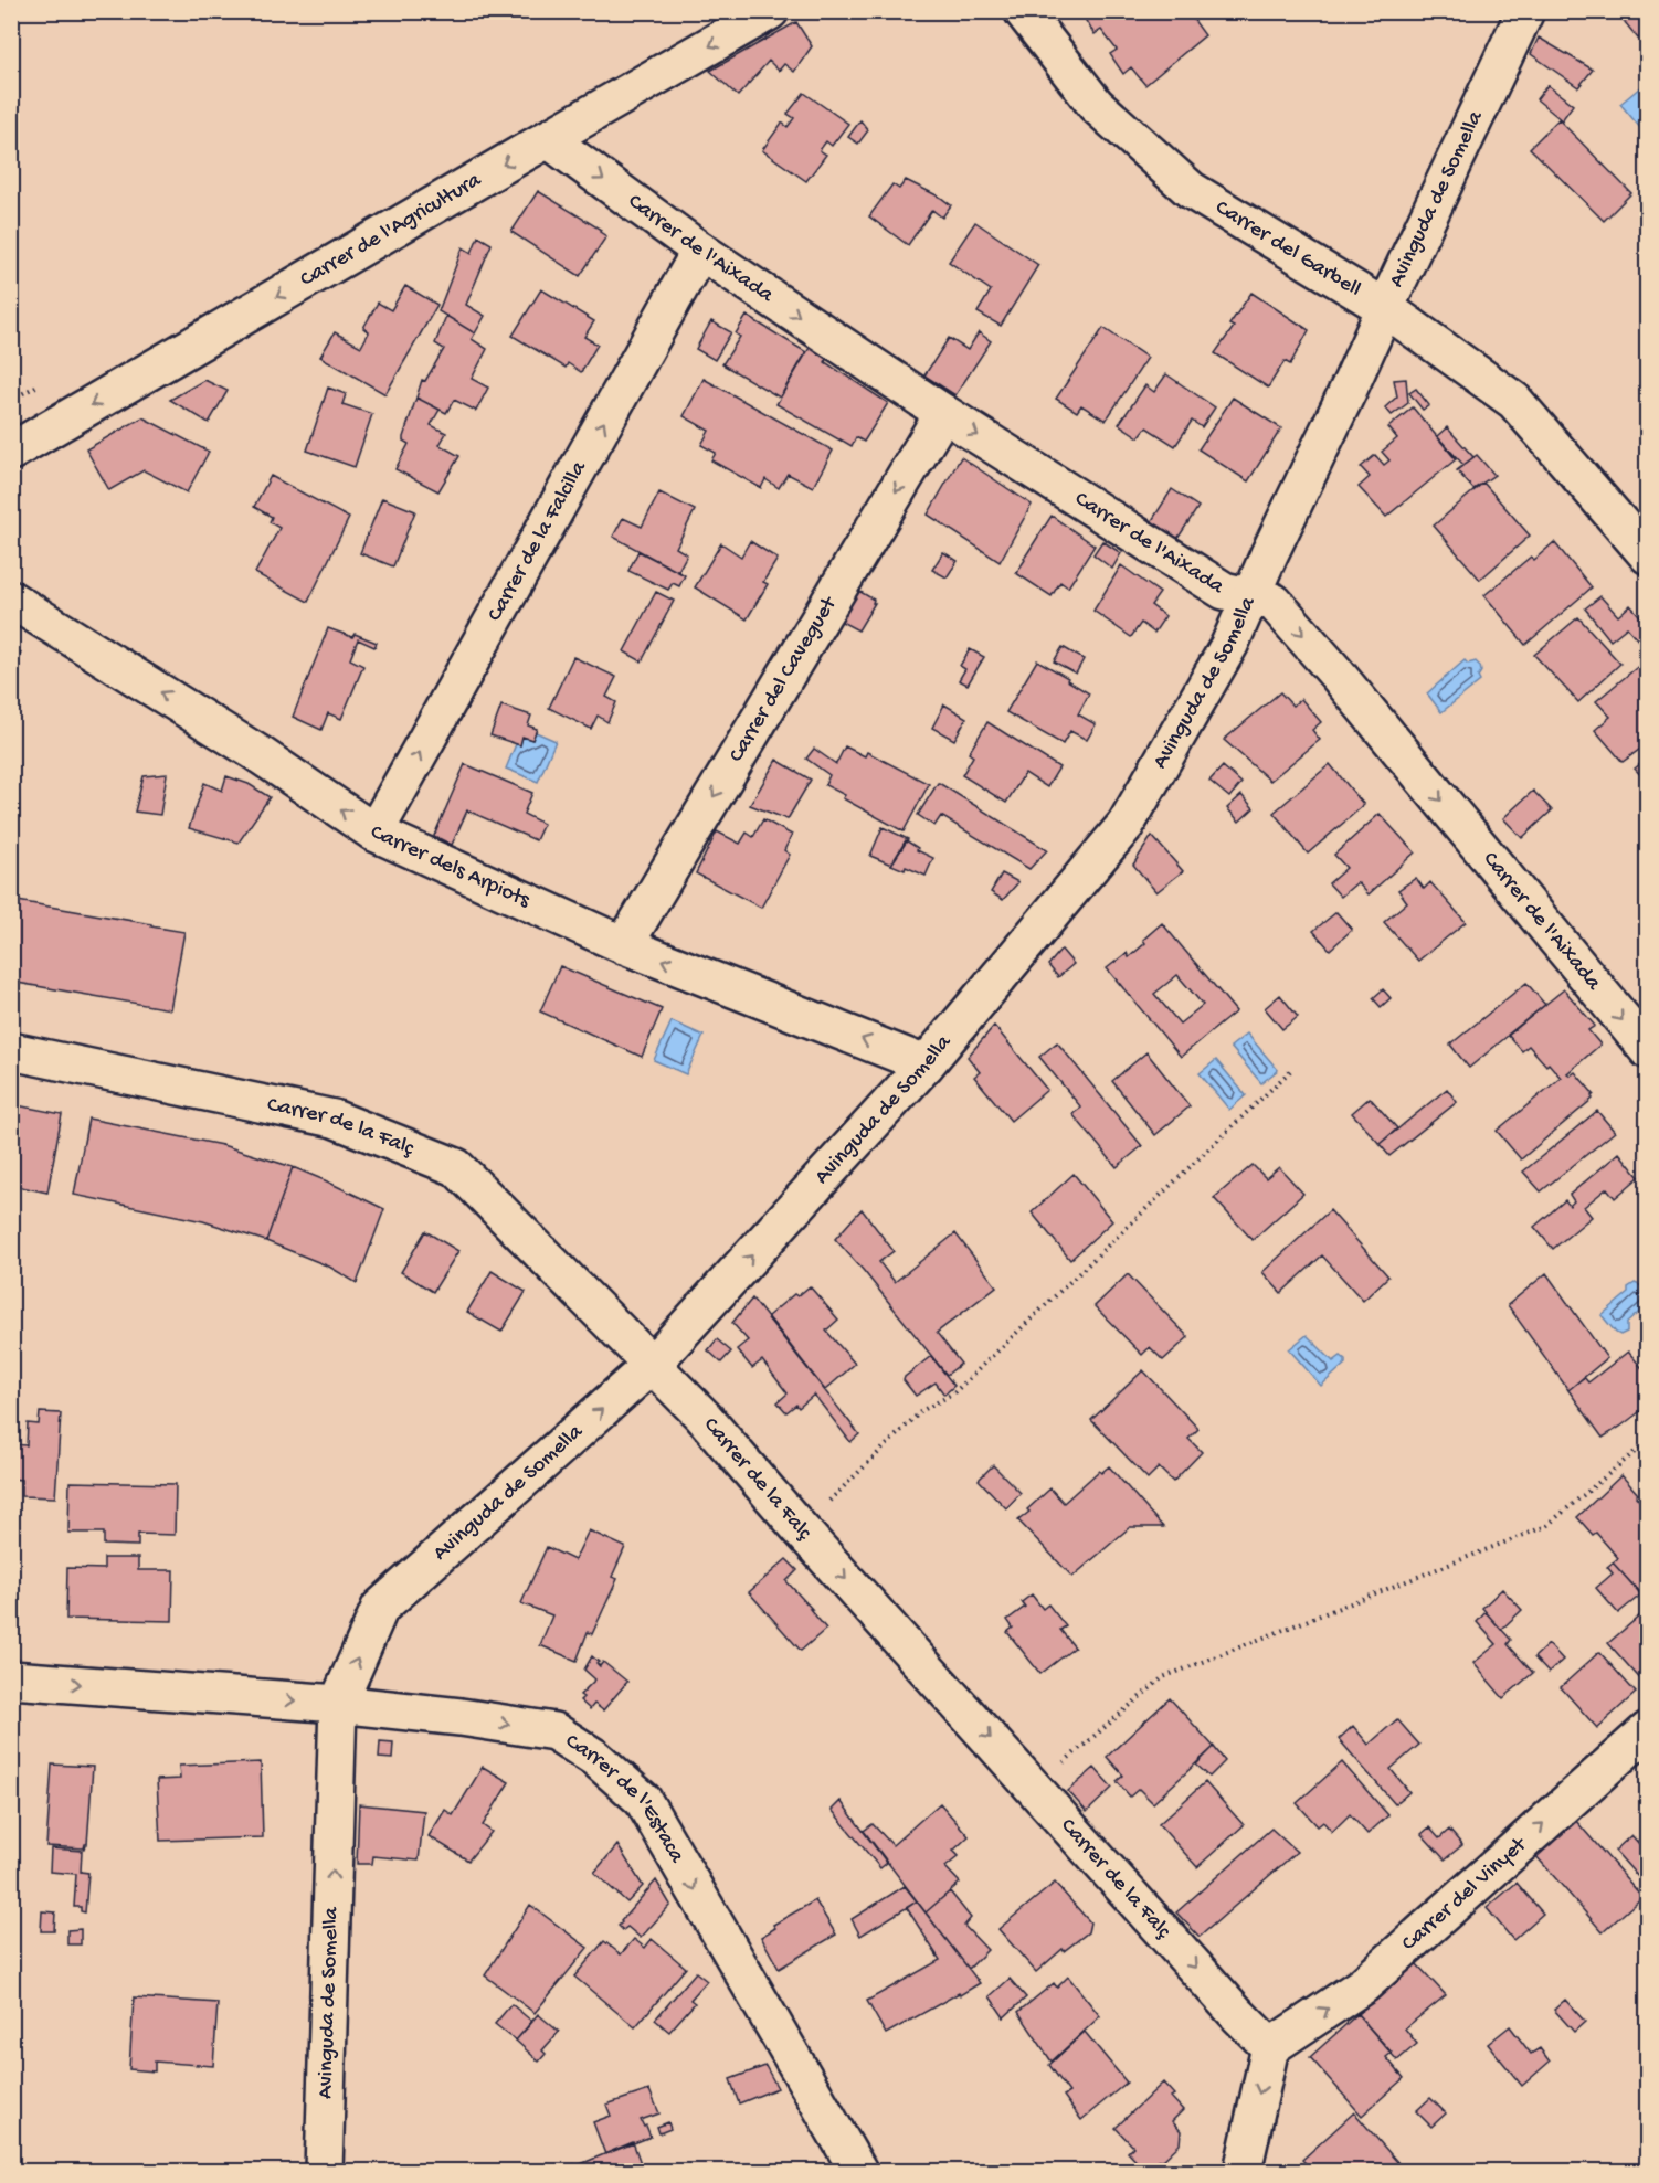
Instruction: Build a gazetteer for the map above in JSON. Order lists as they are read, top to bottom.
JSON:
{
  "streets": {
    "street": [
      "Avinguda de Somella",
      "Carrer de l'Agricultura",
      "Carrer de l'Aixada",
      "Carrer del Garbell",
      "Carrer de la Falcilla",
      "Carrer del Caveguet",
      "Carrer dels Arpiots",
      "Carrer de la Falç",
      "Carrer de l'Estaca",
      "Carrer del Vinyet"
    ]
  },
  "crossings": [
    ["Avinguda de Somella", "Carrer de l'Aixada"],
    ["Avinguda de Somella", "Carrer del Garbell"],
    ["Avinguda de Somella", "Carrer dels Arpiots"],
    ["Avinguda de Somella", "Carrer de la Falç"],
    ["Avinguda de Somella", "Carrer de l'Estaca"],
    ["Carrer de l'Agricultura", "Carrer de l'Aixada"],
    ["Carrer de l'Aixada", "Carrer de la Falcilla"],
    ["Carrer de l'Aixada", "Carrer del Caveguet"],
    ["Carrer de la Falcilla", "Carrer dels Arpiots"],
    ["Carrer del Caveguet", "Carrer dels Arpiots"],
    ["Carrer de la Falç", "Carrer del Vinyet"]
  ],
  "one_way": [
    "Avinguda de Somella",
    "Carrer de l'Agricultura",
    "Carrer de l'Aixada",
    "Carrer de la Falcilla",
    "Carrer del Caveguet",
    "Carrer dels Arpiots",
    "Carrer de la Falç",
    "Carrer de l'Estaca",
    "Carrer del Vinyet"
  ]
}
